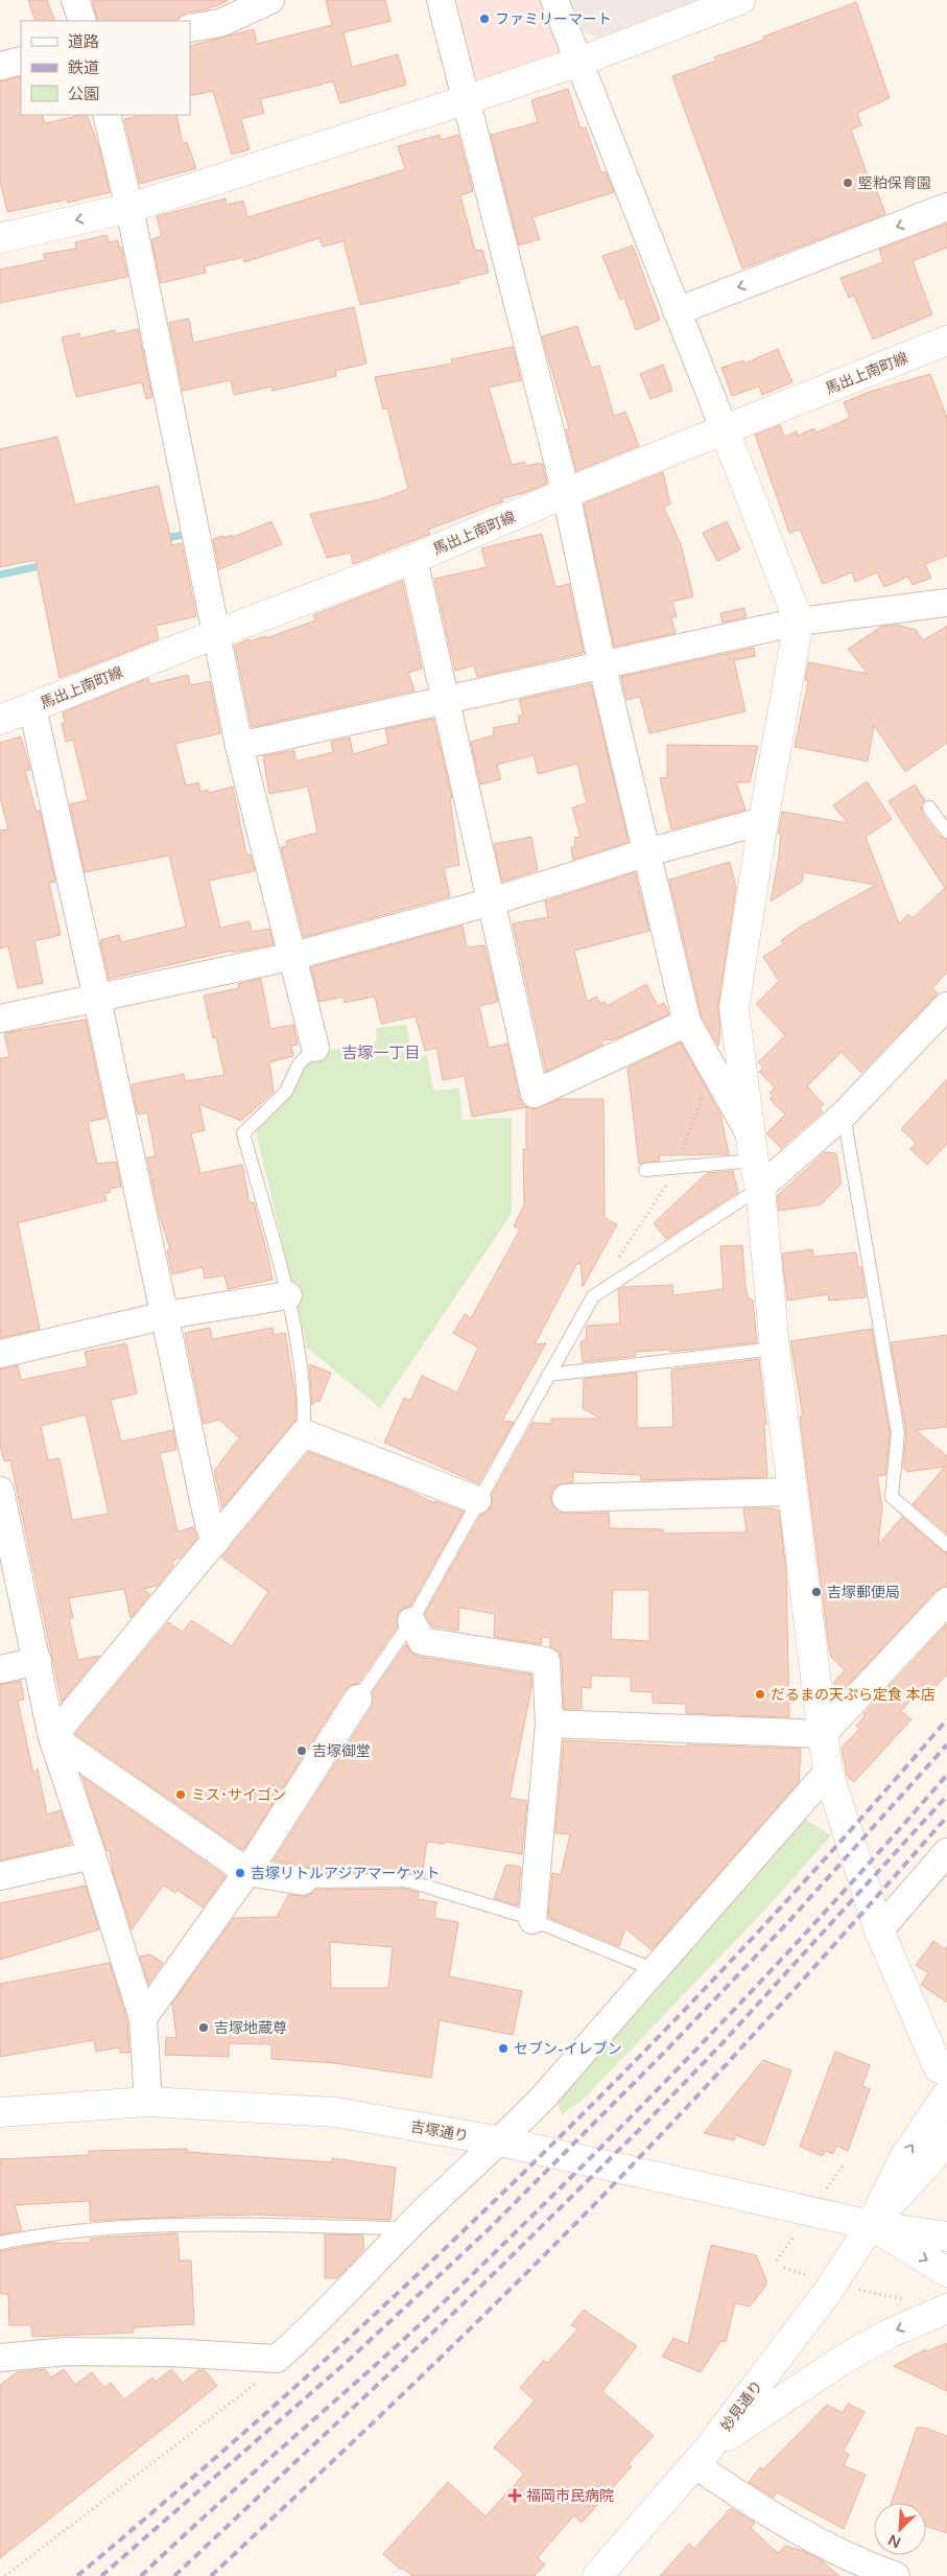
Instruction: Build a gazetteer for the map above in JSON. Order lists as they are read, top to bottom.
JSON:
{
  "streets": {
    "street": ["馬出上南町線", "吉塚通り", "妙見通り"]
  },
  "crossings": [
    ["吉塚通り", "妙見通り"]
  ],
  "districts": ["吉塚一丁目"],
  "places": {
    "other": [
      "ファミリーマート",
      "堅粕保育園",
      "吉塚郵便局",
      "だるまの天ぷら定食 本店",
      "吉塚御堂",
      "ミス･サイゴン",
      "吉塚リトルアジアマーケット",
      "吉塚地蔵尊",
      "セブン-イレブン"
    ],
    "health": ["福岡市民病院"]
  },
  "legend": ["道路", "鉄道", "公園"],
  "north": "bottom left"
}
